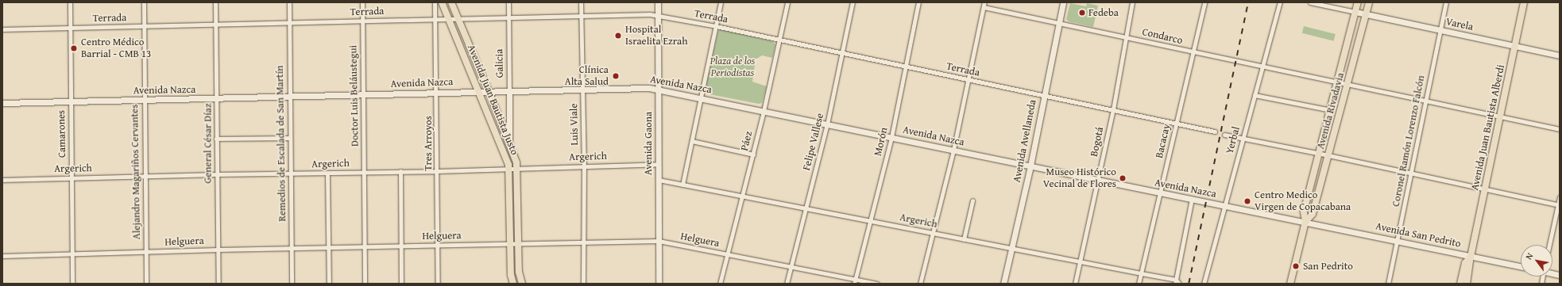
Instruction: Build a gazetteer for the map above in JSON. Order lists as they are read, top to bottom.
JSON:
{
  "streets": {
    "main road": [
      "Varela",
      "Galicia",
      "Avenida Nazca",
      "Avenida Juan Bautista Justo",
      "Avenida Rivadavia",
      "Avenida Juan Bautista Alberdi",
      "Avenida Avellaneda",
      "Avenida Gaona",
      "Avenida San Pedrito"
    ],
    "street": [
      "Terrada",
      "Condarco",
      "Doctor Luis Beláustegui",
      "Luis Viale",
      "Camarones",
      "Yerbal",
      "Páez",
      "Bacacay",
      "Coronel Ramón Lorenzo Falcón",
      "Felipe Vallese",
      "Morón",
      "Bogotá",
      "General César Díaz",
      "Remedios de Escalada de San Martín",
      "Tres Arroyos",
      "Argerich",
      "Alejandro Magariños Cervantes",
      "Helguera"
    ]
  },
  "crossings": [
    ["Terrada", "Galicia"],
    ["Terrada", "Doctor Luis Beláustegui"],
    ["Terrada", "Avenida Juan Bautista Justo"],
    ["Terrada", "Luis Viale"],
    ["Terrada", "Camarones"],
    ["Terrada", "Páez"],
    ["Terrada", "Avenida Avellaneda"],
    ["Terrada", "Bacacay"],
    ["Terrada", "Felipe Vallese"],
    ["Terrada", "Morón"],
    ["Terrada", "Bogotá"],
    ["Terrada", "General César Díaz"],
    ["Terrada", "Remedios de Escalada de San Martín"],
    ["Terrada", "Tres Arroyos"],
    ["Terrada", "Avenida Gaona"],
    ["Terrada", "Alejandro Magariños Cervantes"],
    ["Varela", "Avenida Rivadavia"],
    ["Varela", "Avenida Juan Bautista Alberdi"],
    ["Varela", "Coronel Ramón Lorenzo Falcón"],
    ["Condarco", "Avenida Rivadavia"],
    ["Condarco", "Avenida Juan Bautista Alberdi"],
    ["Condarco", "Yerbal"],
    ["Condarco", "Avenida Avellaneda"],
    ["Condarco", "Bacacay"],
    ["Condarco", "Coronel Ramón Lorenzo Falcón"],
    ["Condarco", "Bogotá"],
    ["Galicia", "Avenida Nazca"],
    ["Galicia", "Avenida Juan Bautista Justo"],
    ["Avenida Nazca", "Doctor Luis Beláustegui"],
    ["Avenida Nazca", "Avenida Juan Bautista Justo"],
    ["Avenida Nazca", "Avenida Rivadavia"],
    ["Avenida Nazca", "Luis Viale"],
    ["Avenida Nazca", "Camarones"],
    ["Avenida Nazca", "Yerbal"],
    ["Avenida Nazca", "Páez"],
    ["Avenida Nazca", "Avenida Avellaneda"],
    ["Avenida Nazca", "Bacacay"],
    ["Avenida Nazca", "Felipe Vallese"],
    ["Avenida Nazca", "Morón"],
    ["Avenida Nazca", "Bogotá"],
    ["Avenida Nazca", "General César Díaz"],
    ["Avenida Nazca", "Remedios de Escalada de San Martín"],
    ["Avenida Nazca", "Tres Arroyos"],
    ["Avenida Nazca", "Avenida Gaona"],
    ["Avenida Nazca", "Alejandro Magariños Cervantes"],
    ["Avenida Nazca", "Avenida San Pedrito"],
    ["Doctor Luis Beláustegui", "Argerich"],
    ["Doctor Luis Beláustegui", "Helguera"],
    ["Avenida Juan Bautista Justo", "Argerich"],
    ["Avenida Juan Bautista Justo", "Helguera"],
    ["Avenida Rivadavia", "Avenida San Pedrito"],
    ["Luis Viale", "Argerich"],
    ["Luis Viale", "Helguera"],
    ["Avenida Juan Bautista Alberdi", "Avenida San Pedrito"],
    ["Camarones", "Argerich"],
    ["Camarones", "Helguera"],
    ["Páez", "Argerich"],
    ["Páez", "Helguera"],
    ["Avenida Avellaneda", "Argerich"],
    ["Bacacay", "Argerich"],
    ["Coronel Ramón Lorenzo Falcón", "Avenida San Pedrito"],
    ["Felipe Vallese", "Argerich"],
    ["Felipe Vallese", "Helguera"],
    ["Morón", "Argerich"],
    ["Morón", "Helguera"],
    ["Bogotá", "Argerich"],
    ["General César Díaz", "Argerich"],
    ["General César Díaz", "Helguera"],
    ["Remedios de Escalada de San Martín", "Argerich"],
    ["Remedios de Escalada de San Martín", "Helguera"],
    ["Tres Arroyos", "Argerich"],
    ["Tres Arroyos", "Helguera"],
    ["Avenida Gaona", "Argerich"],
    ["Avenida Gaona", "Helguera"],
    ["Argerich", "Alejandro Magariños Cervantes"],
    ["Alejandro Magariños Cervantes", "Helguera"]
  ],
  "parks": ["Plaza de los Periodistas"],
  "places": [
    "Fedeba",
    "Hospital Israelita Ezrah",
    "Centro Médico Barrial - CMB 13",
    "Clínica Alta Salud",
    "Museo Histórico Vecinal de Flores",
    "Centro Medico Virgen de Copacabana",
    "San Pedrito"
  ],
  "north": "top left"
}
